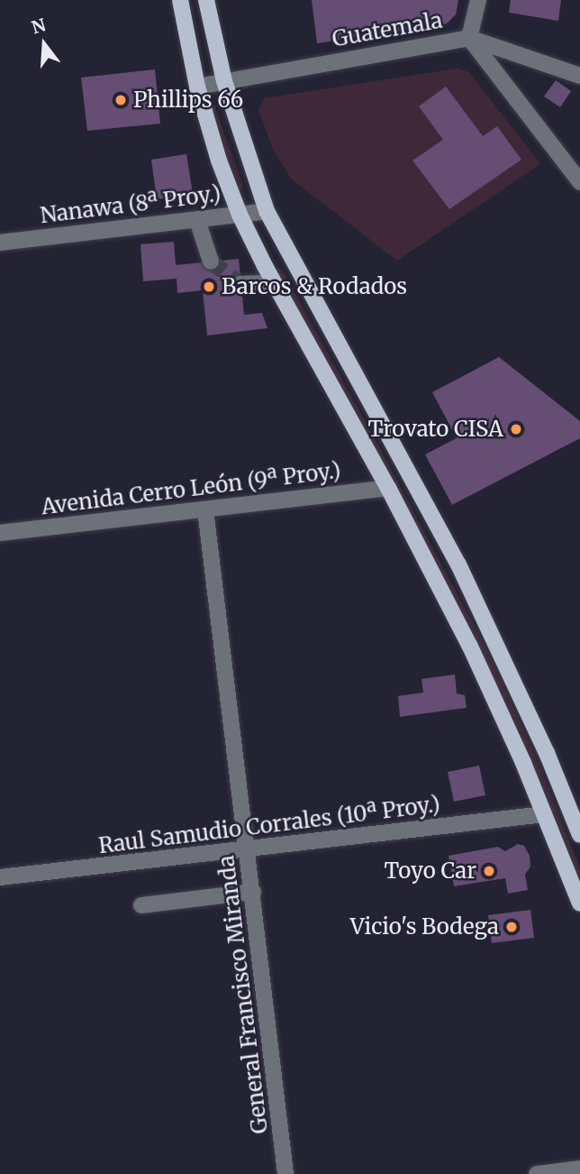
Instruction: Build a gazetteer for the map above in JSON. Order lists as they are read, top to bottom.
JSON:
{
  "streets": {
    "street": [
      "Guatemala",
      "Nanawa (8ª Proy.)",
      "Avenida Cerro León (9ª Proy.)",
      "Raul Samudio Corrales (10ª Proy.)",
      "General Francisco Miranda"
    ]
  },
  "crossings": [
    ["Avenida Cerro León (9ª Proy.)", "General Francisco Miranda"],
    ["Raul Samudio Corrales (10ª Proy.)", "General Francisco Miranda"]
  ],
  "places": [
    "Phillips 66",
    "Barcos & Rodados",
    "Trovato CISA",
    "Toyo Car",
    "Vicio's Bodega"
  ],
  "north": "top"
}
